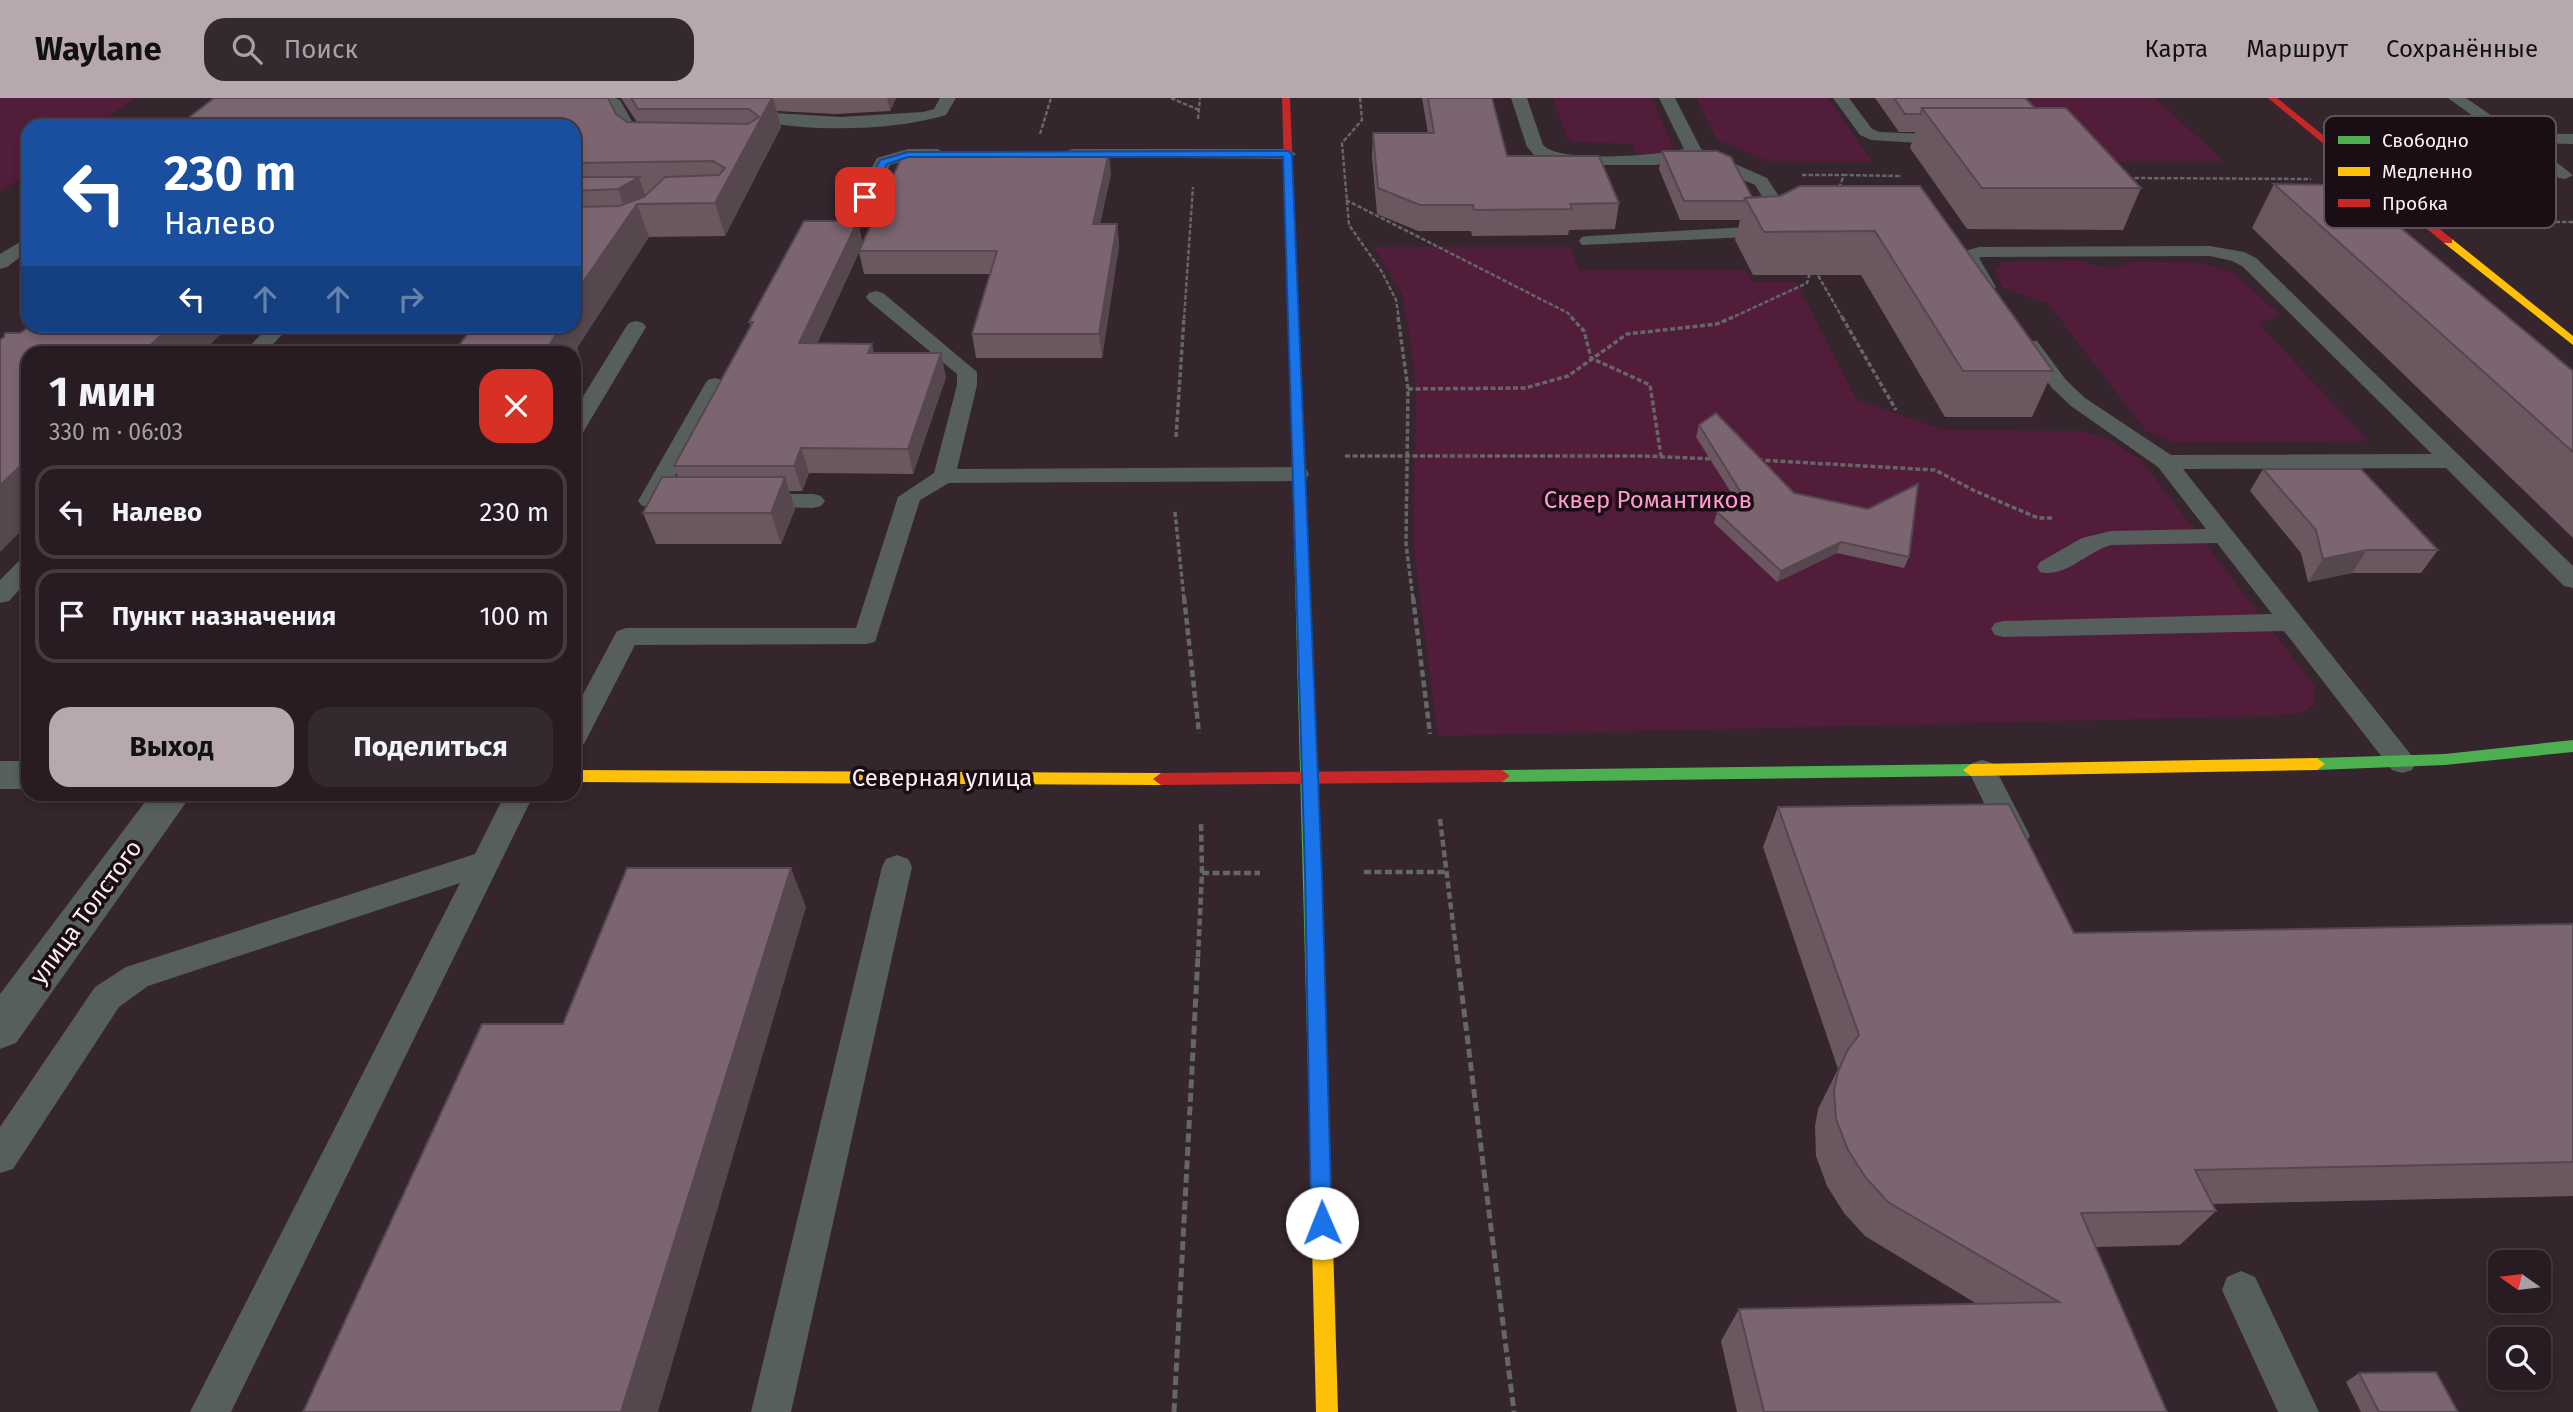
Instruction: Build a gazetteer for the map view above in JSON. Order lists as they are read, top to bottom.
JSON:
{
  "streets": {
    "street": ["Северная улица", "улица Толстого"]
  },
  "parks": ["Сквер Романтиков"],
  "legend": ["Свободно", "Медленно", "Пробка"],
  "north": "left",
  "page": {
    "header": "Waylane",
    "search": "Поиск",
    "nav": ["Карта", "Маршрут", "Сохранённые"],
    "turn": ["230 m", "Налево"],
    "heading": ["1 мин", "330 m · 06:03"],
    "list": [
      {
        "name": "Налево",
        "value": "230 m"
      },
      {
        "name": "Пункт назначения",
        "value": "100 m"
      }
    ],
    "buttons": ["Выход", "Поделиться"]
  }
}
